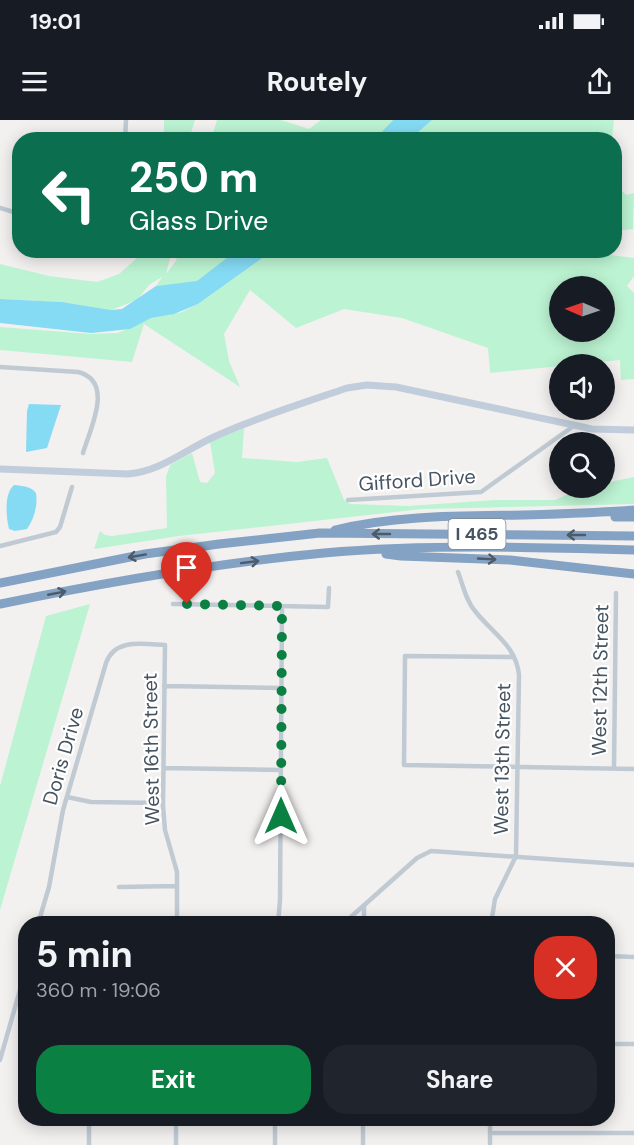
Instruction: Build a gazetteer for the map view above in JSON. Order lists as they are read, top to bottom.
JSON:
{
  "streets": {
    "highway": ["I 465"],
    "street": [
      "Gifford Drive",
      "West 12th Street",
      "West 16th Street",
      "Doris Drive",
      "West 13th Street"
    ]
  },
  "crossings": [
    ["West 16th Street", "Doris Drive"]
  ],
  "north": "left",
  "page": {
    "status": "19:01",
    "header": "Routely",
    "turn": ["250 m", "Glass Drive"],
    "heading": ["5 min", "360 m · 19:06"],
    "buttons": ["Exit", "Share"]
  }
}
